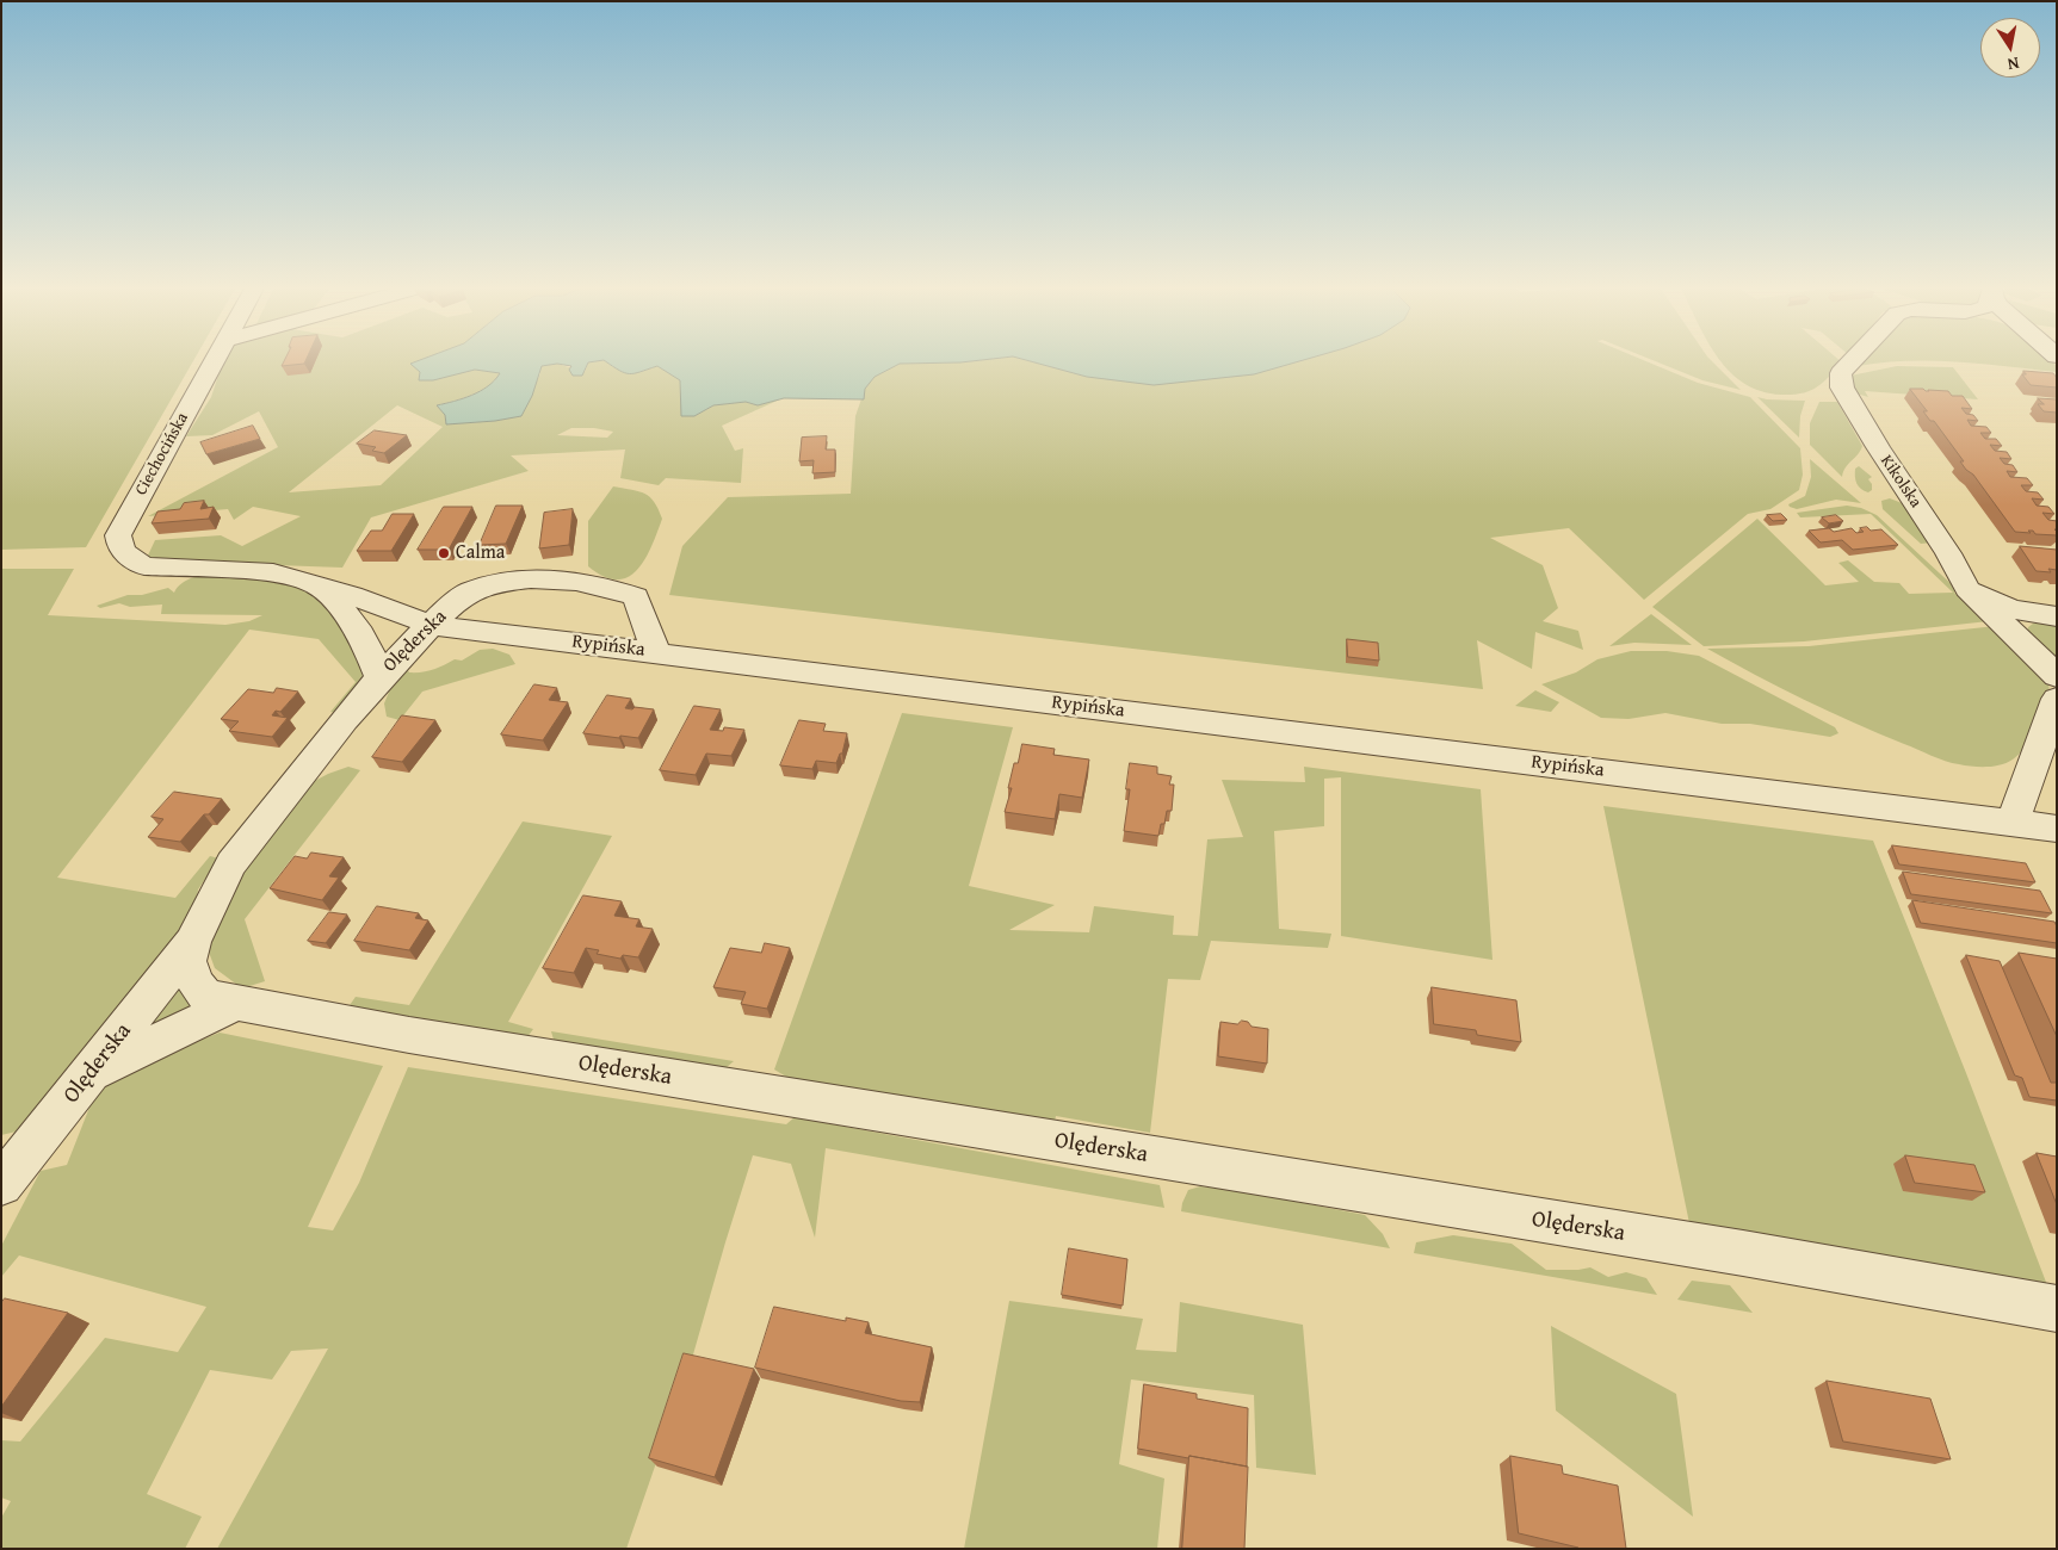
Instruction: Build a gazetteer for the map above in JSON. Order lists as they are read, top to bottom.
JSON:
{
  "streets": {
    "street": [
      "Ciechocińska",
      "Kikolska",
      "Olęderska",
      "Rypińska"
    ]
  },
  "crossings": [
    ["Ciechocińska", "Rypińska"],
    ["Olęderska", "Rypińska"]
  ],
  "places": ["Calma"],
  "north": "bottom"
}
